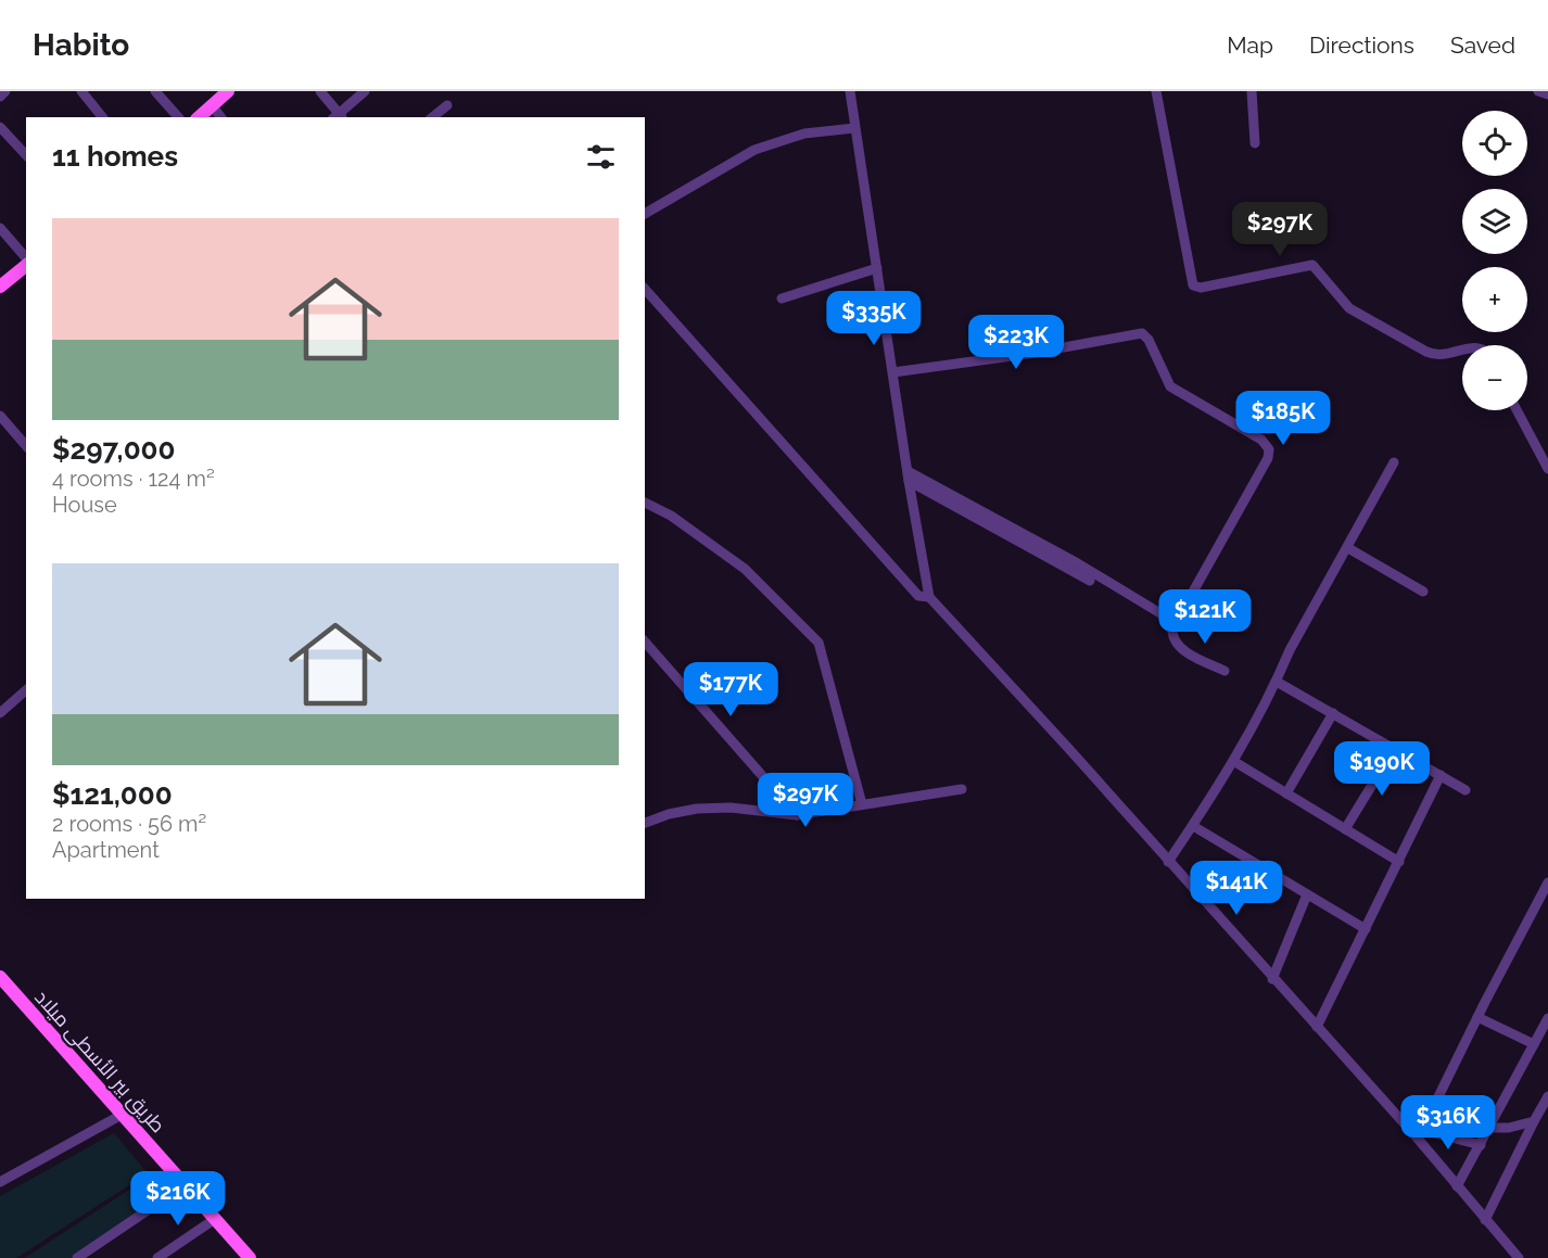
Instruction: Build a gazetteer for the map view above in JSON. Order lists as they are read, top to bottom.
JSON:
{
  "streets": {
    "main road": ["طريق بير الأسطى ميلاد"]
  },
  "page": {
    "header": "Habito",
    "nav": ["Map", "Directions", "Saved"],
    "map_buttons": ["+", "−"],
    "heading": "11 homes",
    "list": [
      {
        "name": "$297,000",
        "note": "4 rooms · 124 m² · House"
      },
      {
        "name": "$121,000",
        "note": "2 rooms · 56 m² · Apartment"
      }
    ],
    "price": [
      "$297K",
      "$335K",
      "$223K",
      "$185K",
      "$121K",
      "$177K",
      "$190K",
      "$297K",
      "$141K",
      "$316K",
      "$216K"
    ]
  }
}
